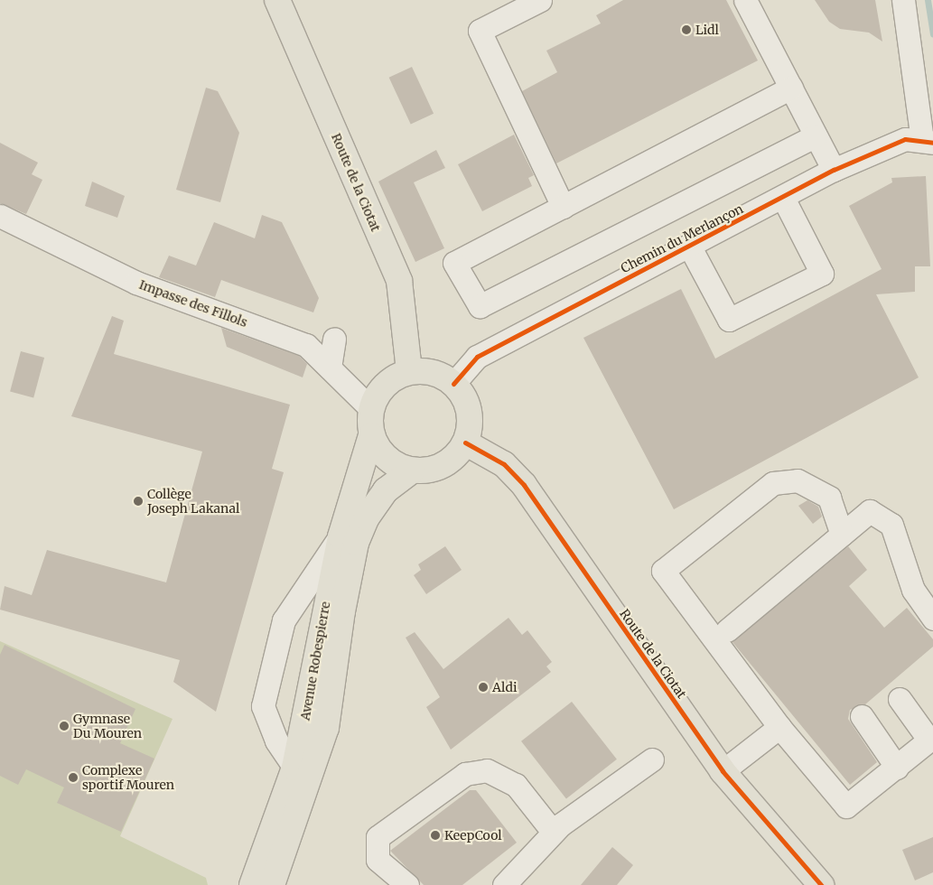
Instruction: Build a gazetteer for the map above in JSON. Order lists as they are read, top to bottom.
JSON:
{
  "streets": {
    "main road": ["Route de la Ciotat", "Avenue Robespierre"],
    "street": ["Chemin du Merlançon", "Impasse des Fillols"]
  },
  "crossings": [
    ["Route de la Ciotat", "Chemin du Merlançon"],
    ["Route de la Ciotat", "Impasse des Fillols"],
    ["Route de la Ciotat", "Avenue Robespierre"],
    ["Chemin du Merlançon", "Impasse des Fillols"],
    ["Chemin du Merlançon", "Avenue Robespierre"],
    ["Impasse des Fillols", "Avenue Robespierre"]
  ],
  "places": [
    "Lidl",
    "Collège Joseph Lakanal",
    "Aldi",
    "Gymnase Du Mouren",
    "Complexe sportif Mouren",
    "KeepCool"
  ]
}
